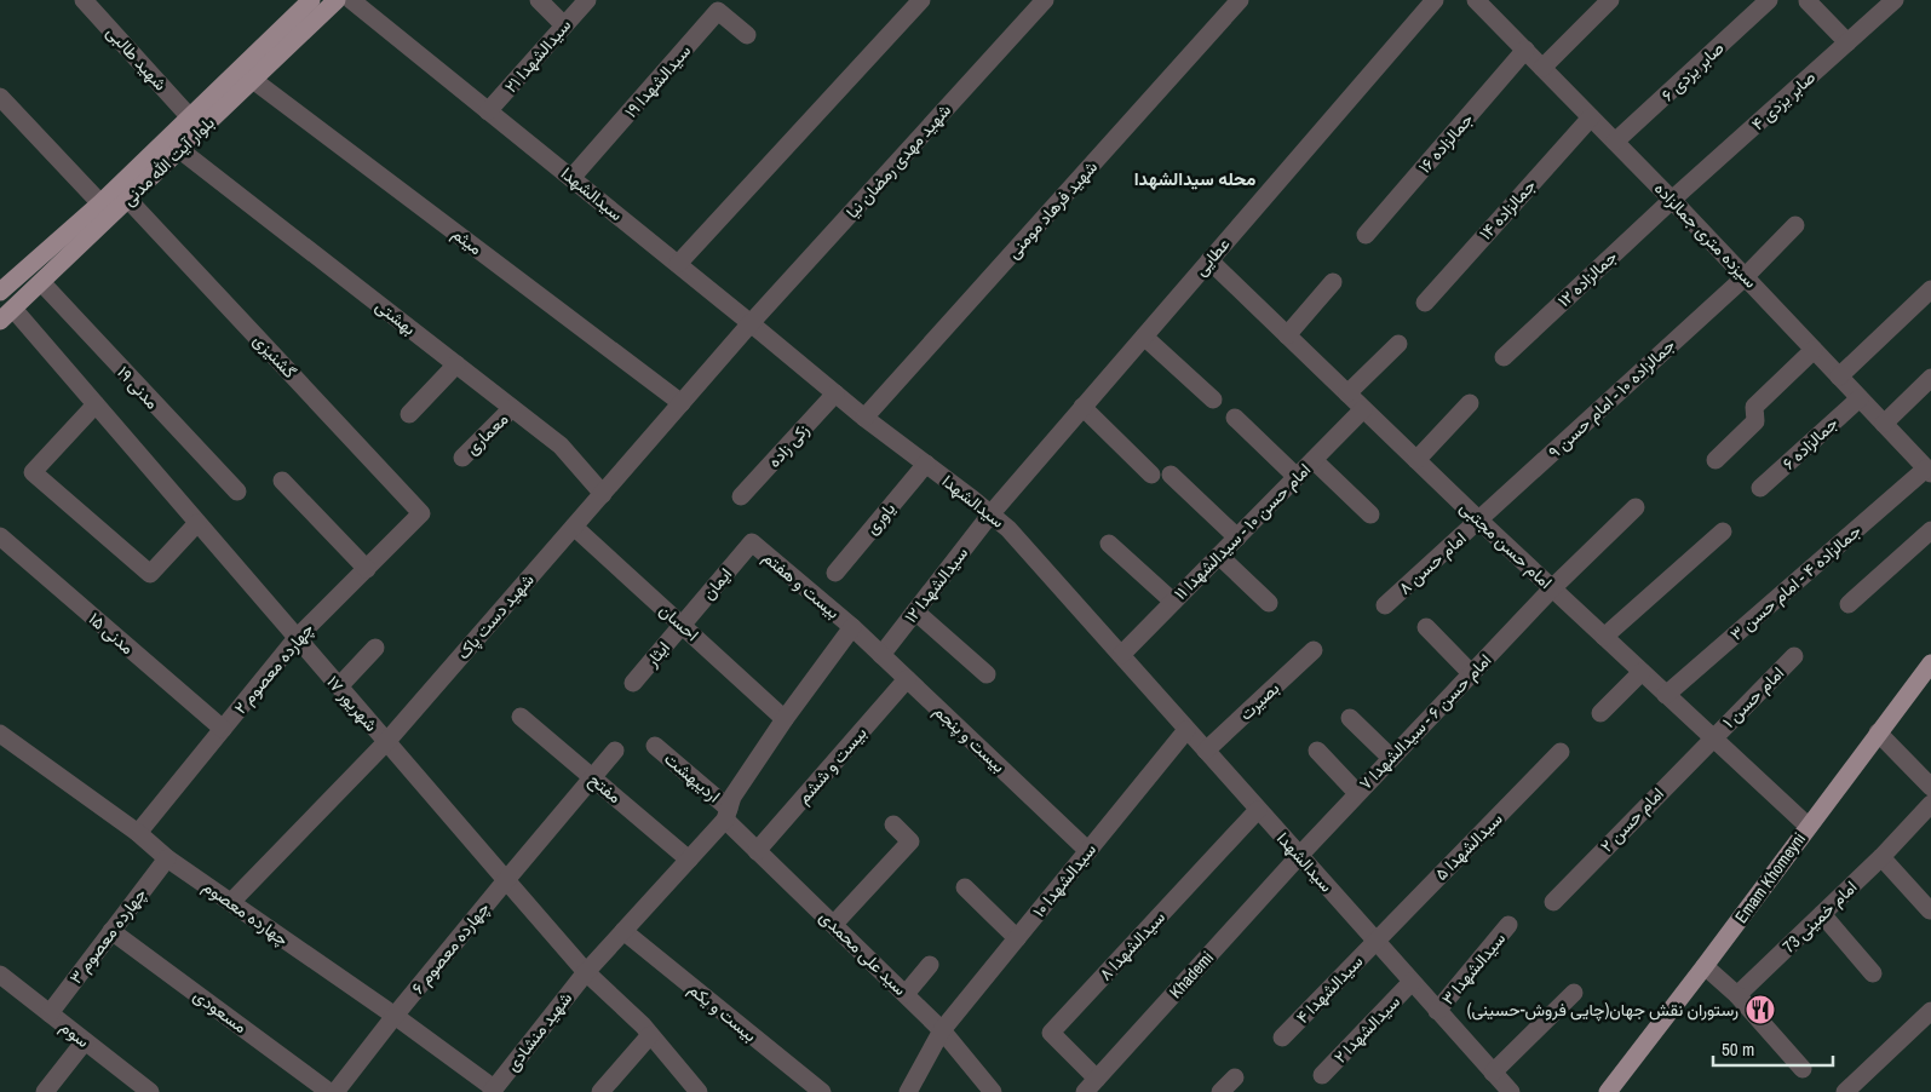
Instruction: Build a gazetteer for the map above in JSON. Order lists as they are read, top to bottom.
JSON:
{
  "streets": {
    "main road": ["بلوار آیت الله مدنی", "Emam Khomeyni"],
    "street": [
      "سیدالشهدا ۲۱",
      "شهید طالبی",
      "صابر یزدی ۶",
      "سیدالشهدا ۱۹",
      "صابر یزدی ۴",
      "جمالزاده ۱۶",
      "شهید مهدی رمضان نیا",
      "سیدالشهدا",
      "شهید فرهاد مومنی",
      "جمالزاده ۱۴",
      "سیزده متری جمالزاده",
      "میثم",
      "عطایی",
      "جمالزاده ۱۲",
      "بهشتی",
      "گشنیزی",
      "مدنی ۱۹",
      "جمالزاده ۱۰ - امام حسن ۹",
      "معماری",
      "جمالزاده ۶",
      "زکی زاده",
      "یاوری",
      "امام حسن ۱۰ - سیدالشهدا ۱۱",
      "امام حسن مجتبی",
      "امام حسن ۸",
      "جمالزاده ۴ - امام حسن ۳",
      "ایمان",
      "بیست و هفتم",
      "سیدالشهدا ۱۲",
      "شهید دست پاک",
      "احسان",
      "مدنی ۱۵",
      "ایثار",
      "چهارده معصوم ۲",
      "امام حسن ۱",
      "بصیرت",
      "۱۷ شهریور",
      "امام حسن ۶ - سیدالشهدا ۷",
      "بیست و پنجم",
      "بیست و ششم",
      "اردیبهشت",
      "مفتح",
      "امام حسن ۲",
      "سیدالشهدا ۵",
      "سیدالشهدا ۱۰",
      "چهارده معصوم",
      "امام خمینی 73",
      "چهارده معصوم ۳",
      "سیدالشهدا ۸",
      "چهارده معصوم ۶",
      "سید علی محمدی",
      "سیدالشهدا ۳",
      "Khademi",
      "سیدالشهدا ۴",
      "مسعودی",
      "بیست و یکم",
      "سیدالشهدا ۲",
      "شهید منشادی",
      "سوم"
    ]
  },
  "crossings": [
    ["سیدالشهدا ۲۱", "سیدالشهدا"],
    ["شهید طالبی", "بلوار آیت الله مدنی"],
    ["صابر یزدی ۶", "سیزده متری جمالزاده"],
    ["سیدالشهدا ۱۹", "سیدالشهدا"],
    ["صابر یزدی ۴", "سیزده متری جمالزاده"],
    ["صابر یزدی ۴", "جمالزاده ۱۲"],
    ["جمالزاده ۱۶", "سیزده متری جمالزاده"],
    ["بلوار آیت الله مدنی", "میثم"],
    ["بلوار آیت الله مدنی", "بهشتی"],
    ["بلوار آیت الله مدنی", "گشنیزی"],
    ["بلوار آیت الله مدنی", "مدنی ۱۹"],
    ["بلوار آیت الله مدنی", "۱۷ شهریور"],
    ["شهید مهدی رمضان نیا", "سیدالشهدا"],
    ["شهید مهدی رمضان نیا", "شهید دست پاک"],
    ["سیدالشهدا", "شهید فرهاد مومنی"],
    ["سیدالشهدا", "عطایی"],
    ["سیدالشهدا", "زکی زاده"],
    ["سیدالشهدا", "یاوری"],
    ["سیدالشهدا", "امام حسن ۱۰ - سیدالشهدا ۱۱"],
    ["سیدالشهدا", "سیدالشهدا ۱۲"],
    ["سیدالشهدا", "شهید دست پاک"],
    ["سیدالشهدا", "بصیرت"],
    ["سیدالشهدا", "امام حسن ۶ - سیدالشهدا ۷"],
    ["سیدالشهدا", "سیدالشهدا ۵"],
    ["سیدالشهدا", "سیدالشهدا ۱۰"],
    ["سیدالشهدا", "سیدالشهدا ۸"],
    ["سیدالشهدا", "سیدالشهدا ۳"],
    ["سیدالشهدا", "Khademi"],
    ["سیدالشهدا", "سیدالشهدا ۴"],
    ["سیدالشهدا", "سیدالشهدا ۲"],
    ["جمالزاده ۱۴", "سیزده متری جمالزاده"],
    ["سیزده متری جمالزاده", "جمالزاده ۱۲"],
    ["سیزده متری جمالزاده", "جمالزاده ۱۰ - امام حسن ۹"],
    ["سیزده متری جمالزاده", "جمالزاده ۶"],
    ["سیزده متری جمالزاده", "جمالزاده ۴ - امام حسن ۳"],
    ["میثم", "شهید دست پاک"],
    ["عطایی", "امام حسن مجتبی"],
    ["عطایی", "سیدالشهدا ۱۲"],
    ["بهشتی", "معماری"],
    ["بهشتی", "شهید دست پاک"],
    ["گشنیزی", "چهارده معصوم ۲"],
    ["جمالزاده ۱۰ - امام حسن ۹", "امام حسن مجتبی"],
    ["جمالزاده ۱۰ - امام حسن ۹", "امام حسن ۸"],
    ["امام حسن ۱۰ - سیدالشهدا ۱۱", "امام حسن مجتبی"],
    ["امام حسن مجتبی", "امام حسن ۸"],
    ["امام حسن مجتبی", "جمالزاده ۴ - امام حسن ۳"],
    ["امام حسن مجتبی", "امام حسن ۱"],
    ["امام حسن مجتبی", "امام حسن ۶ - سیدالشهدا ۷"],
    ["امام حسن مجتبی", "امام حسن ۲"],
    ["امام حسن مجتبی", "Emam Khomeyni"],
    ["ایمان", "بیست و هفتم"],
    ["ایمان", "احسان"],
    ["ایمان", "ایثار"],
    ["بیست و هفتم", "بیست و پنجم"],
    ["بیست و هفتم", "شهید منشادی"],
    ["سیدالشهدا ۱۲", "بیست و پنجم"],
    ["شهید دست پاک", "احسان"],
    ["شهید دست پاک", "۱۷ شهریور"],
    ["شهید دست پاک", "چهارده معصوم"],
    ["احسان", "ایثار"],
    ["احسان", "شهید منشادی"],
    ["مدنی ۱۵", "چهارده معصوم ۲"],
    ["چهارده معصوم ۲", "۱۷ شهریور"],
    ["چهارده معصوم ۲", "چهارده معصوم"],
    ["امام حسن ۱", "امام حسن ۲"],
    ["۱۷ شهریور", "چهارده معصوم ۶"],
    ["۱۷ شهریور", "شهید منشادی"],
    ["امام حسن ۶ - سیدالشهدا ۷", "Khademi"],
    ["بیست و پنجم", "بیست و ششم"],
    ["بیست و پنجم", "سیدالشهدا ۱۰"],
    ["بیست و پنجم", "شهید منشادی"],
    ["بیست و ششم", "سید علی محمدی"],
    ["اردیبهشت", "سید علی محمدی"],
    ["اردیبهشت", "شهید منشادی"],
    ["مفتح", "چهارده معصوم ۶"],
    ["مفتح", "شهید منشادی"],
    ["سیدالشهدا ۵", "سیدالشهدا ۴"],
    ["سیدالشهدا ۱۰", "سید علی محمدی"],
    ["چهارده معصوم", "چهارده معصوم ۳"],
    ["چهارده معصوم", "چهارده معصوم ۶"],
    ["چهارده معصوم", "شهید منشادی"],
    ["چهارده معصوم ۳", "مسعودی"],
    ["چهارده معصوم ۳", "سوم"],
    ["سیدالشهدا ۸", "Khademi"],
    ["سید علی محمدی", "شهید منشادی"],
    ["بیست و یکم", "شهید منشادی"]
  ],
  "districts": ["محله سیدالشهدا"],
  "places": {
    "restaurant": ["رستوران نقش جهان(چایی فروش-حسینی)"]
  },
  "scale_bar": "50 m"
}
